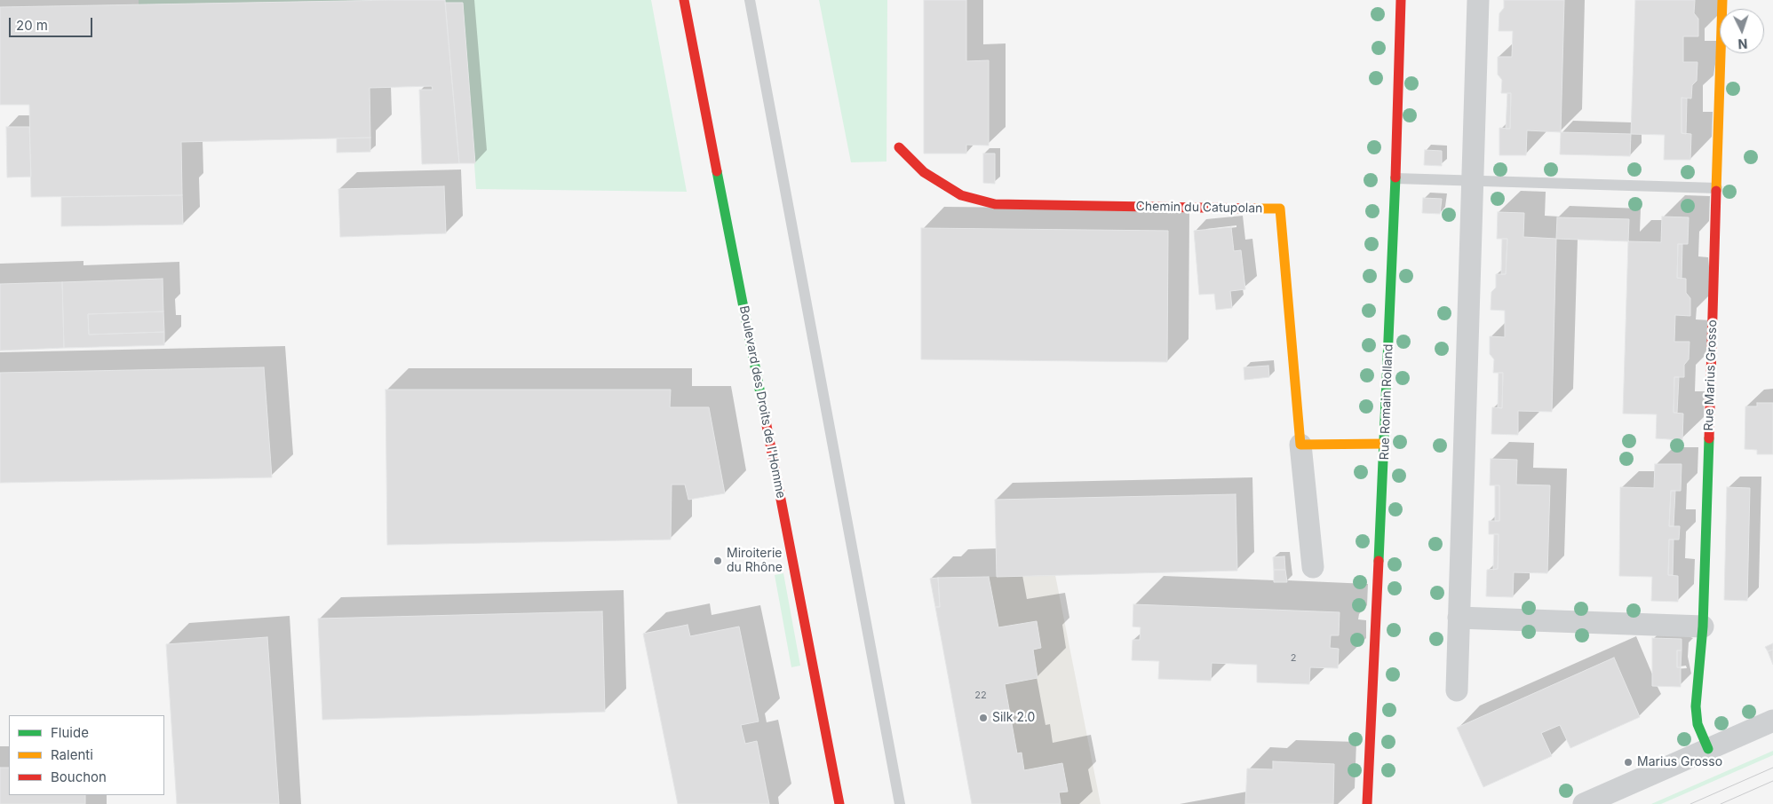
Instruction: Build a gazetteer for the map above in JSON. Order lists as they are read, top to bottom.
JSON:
{
  "streets": {
    "street": [
      "Chemin du Catupolan",
      "Rue Marius Grosso",
      "Boulevard des Droits de l'Homme",
      "Rue Romain Rolland"
    ]
  },
  "places": ["Miroiterie du Rhône", "Silk 2.0", "Marius Grosso"],
  "house_numbers": ["2", "22"],
  "legend": ["Fluide", "Ralenti", "Bouchon"],
  "scale_bar": "20 m",
  "north": "bottom"
}
